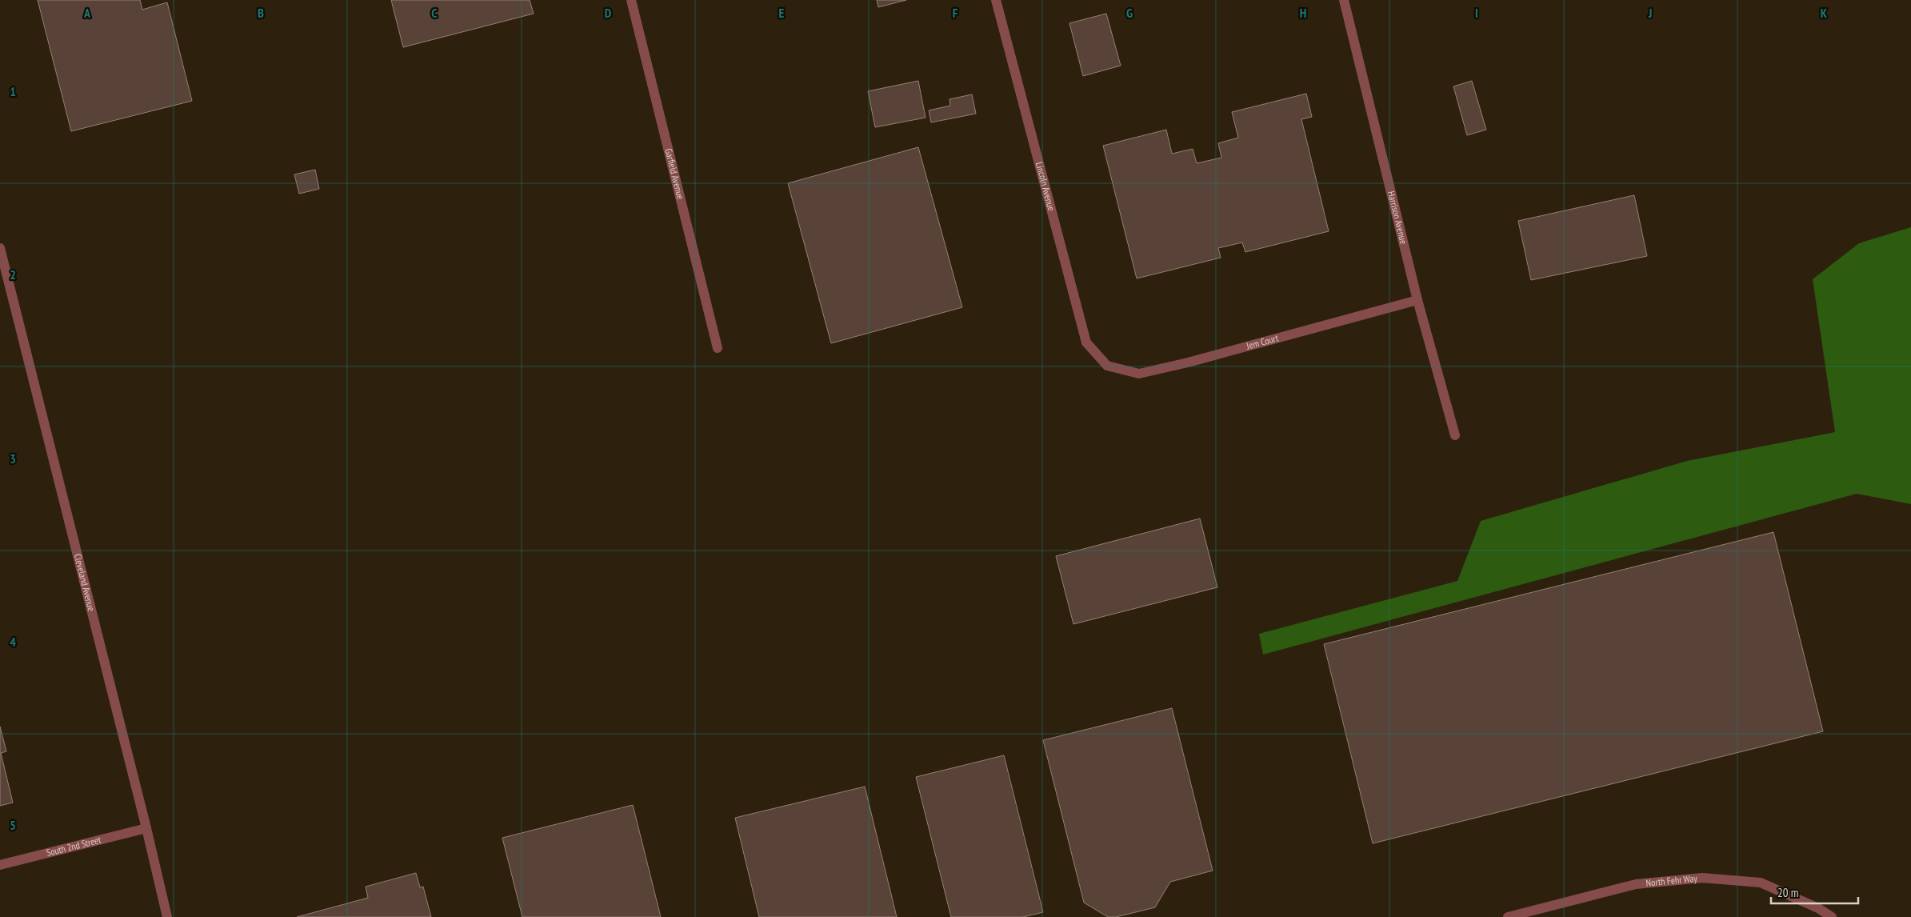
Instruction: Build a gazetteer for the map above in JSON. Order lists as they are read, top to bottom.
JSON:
{
  "streets": {
    "street": [
      "Garfield Avenue",
      "Lincoln Avenue",
      "Harrison Avenue",
      "Jem Court",
      "Cleveland Avenue",
      "South 2nd Street",
      "North Fehr Way"
    ]
  },
  "crossings": [
    ["Lincoln Avenue", "Jem Court"],
    ["Harrison Avenue", "Jem Court"],
    ["Cleveland Avenue", "South 2nd Street"]
  ],
  "scale_bar": "20 m",
  "grid": {
    "columns": [
      "A",
      "B",
      "C",
      "D",
      "E",
      "F",
      "G",
      "H",
      "I",
      "J",
      "K"
    ],
    "rows": [
      "1",
      "2",
      "3",
      "4",
      "5"
    ]
  }
}
